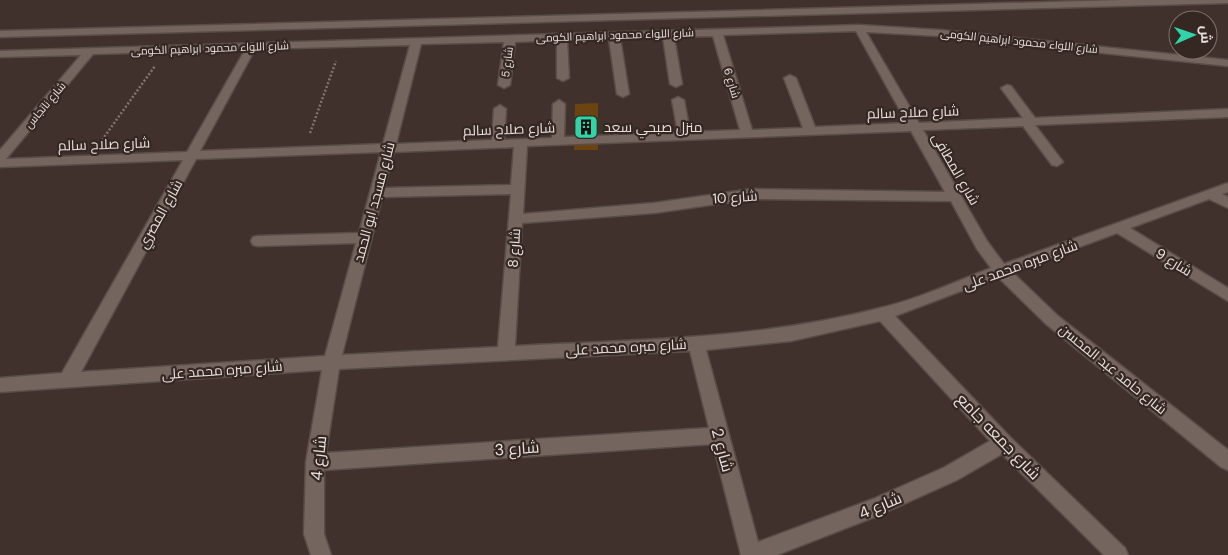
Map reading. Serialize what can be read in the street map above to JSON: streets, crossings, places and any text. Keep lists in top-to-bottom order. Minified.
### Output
{"streets":{"street":["شارع اللواء محمود ابراهيم الكومى","شارع 5","شارع 6","شارع ناتجاس","شارع صلاح سالم","شارع المطافى","شارع 10","شارع مسجد ابو الحمد","شارع المصري","شارع 8","شارع 9","شارع مبره محمد على","شارع حامد عبد المحسن","شارع جمعه جامع","شارع 3","شارع 2","شارع 4"]},"crossings":[["شارع اللواء محمود ابراهيم الكومى","شارع 5"],["شارع اللواء محمود ابراهيم الكومى","شارع 6"],["شارع اللواء محمود ابراهيم الكومى","شارع ناتجاس"],["شارع اللواء محمود ابراهيم الكومى","شارع المطافى"],["شارع اللواء محمود ابراهيم الكومى","شارع مسجد ابو الحمد"],["شارع اللواء محمود ابراهيم الكومى","شارع المصري"],["شارع 6","شارع صلاح سالم"],["شارع صلاح سالم","شارع المطافى"],["شارع صلاح سالم","شارع مسجد ابو الحمد"],["شارع صلاح سالم","شارع المصري"],["شارع صلاح سالم","شارع 8"],["شارع المطافى","شارع 10"],["شارع المطافى","شارع مبره محمد على"],["شارع المطافى","شارع حامد عبد المحسن"],["شارع 10","شارع 8"],["شارع مسجد ابو الحمد","شارع مبره محمد على"],["شارع مسجد ابو الحمد","شارع 4"],["شارع المصري","شارع مبره محمد على"],["شارع 8","شارع مبره محمد على"],["شارع 9","شارع مبره محمد على"],["شارع مبره محمد على","شارع حامد عبد المحسن"],["شارع مبره محمد على","شارع جمعه جامع"],["شارع مبره محمد على","شارع 2"],["شارع مبره محمد على","شارع 4"],["شارع جمعه جامع","شارع 4"],["شارع 3","شارع 2"],["شارع 3","شارع 4"],["شارع 2","شارع 4"]],"places":{"building":["منزل صبحي سعد"]},"north":"right"}
